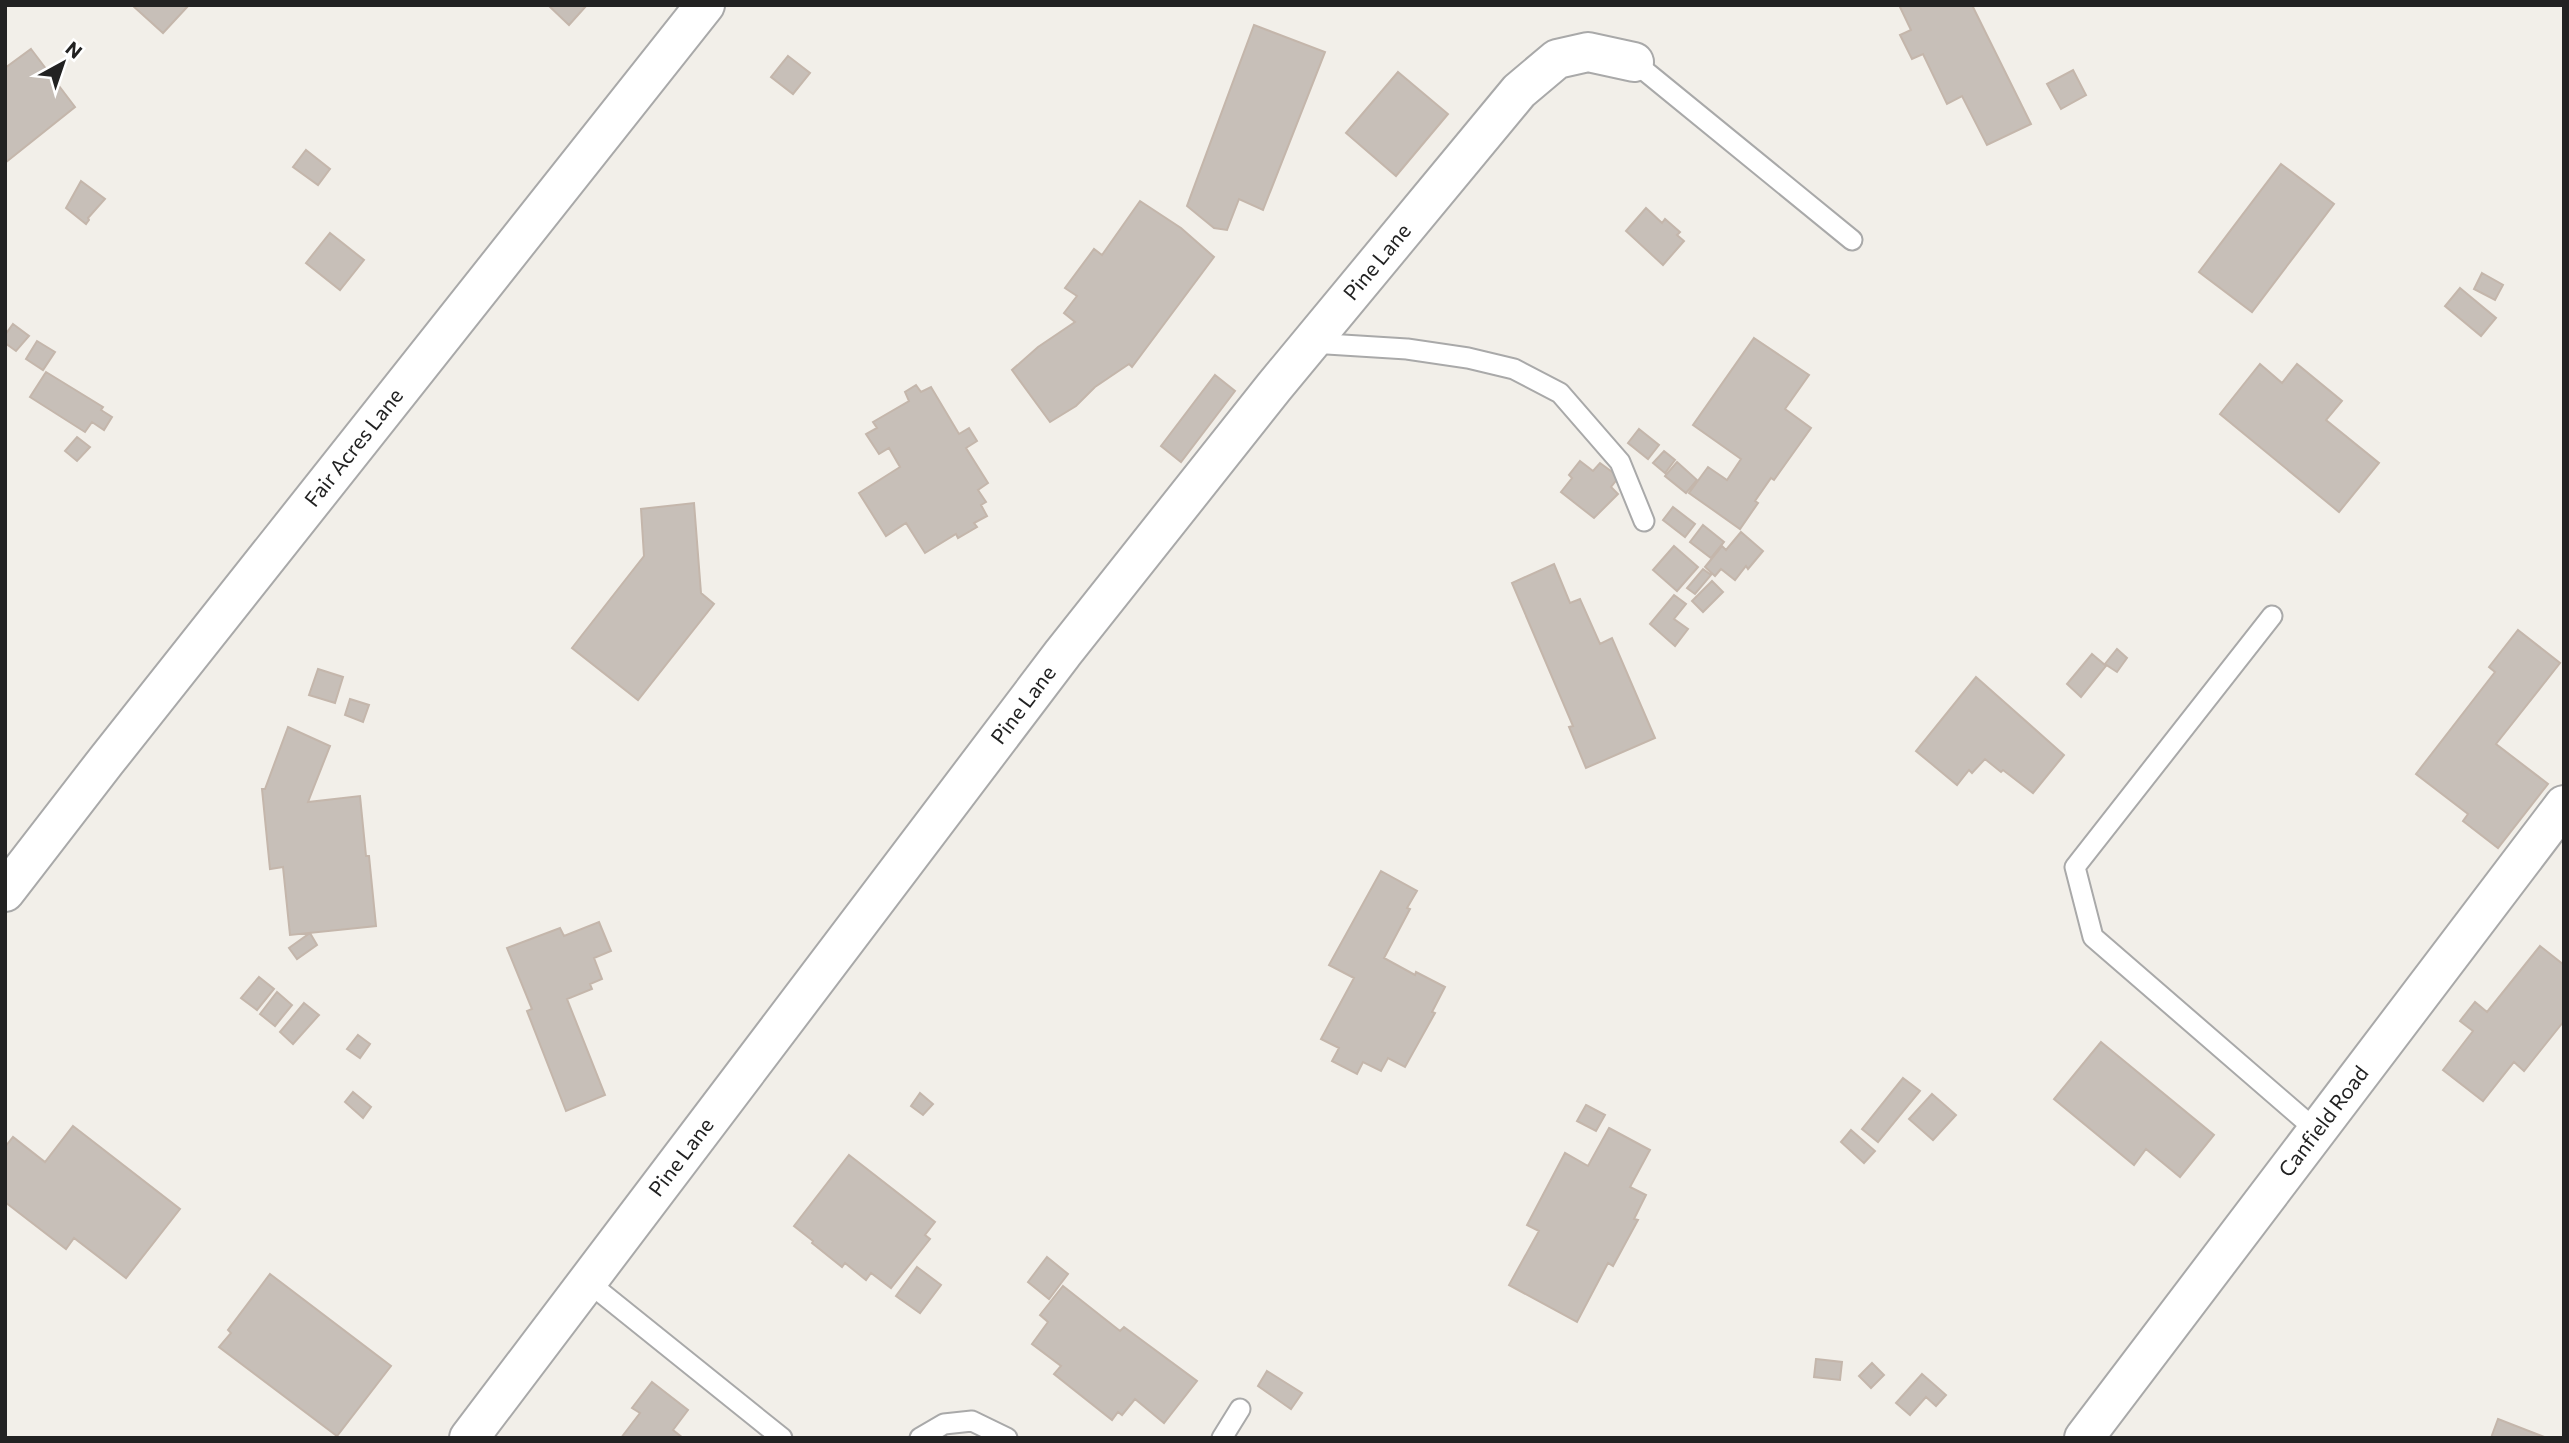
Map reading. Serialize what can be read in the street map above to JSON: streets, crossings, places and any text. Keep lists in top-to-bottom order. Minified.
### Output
{"streets":{"street":["Pine Lane","Fair Acres Lane","Canfield Road"]},"north":"top right"}
